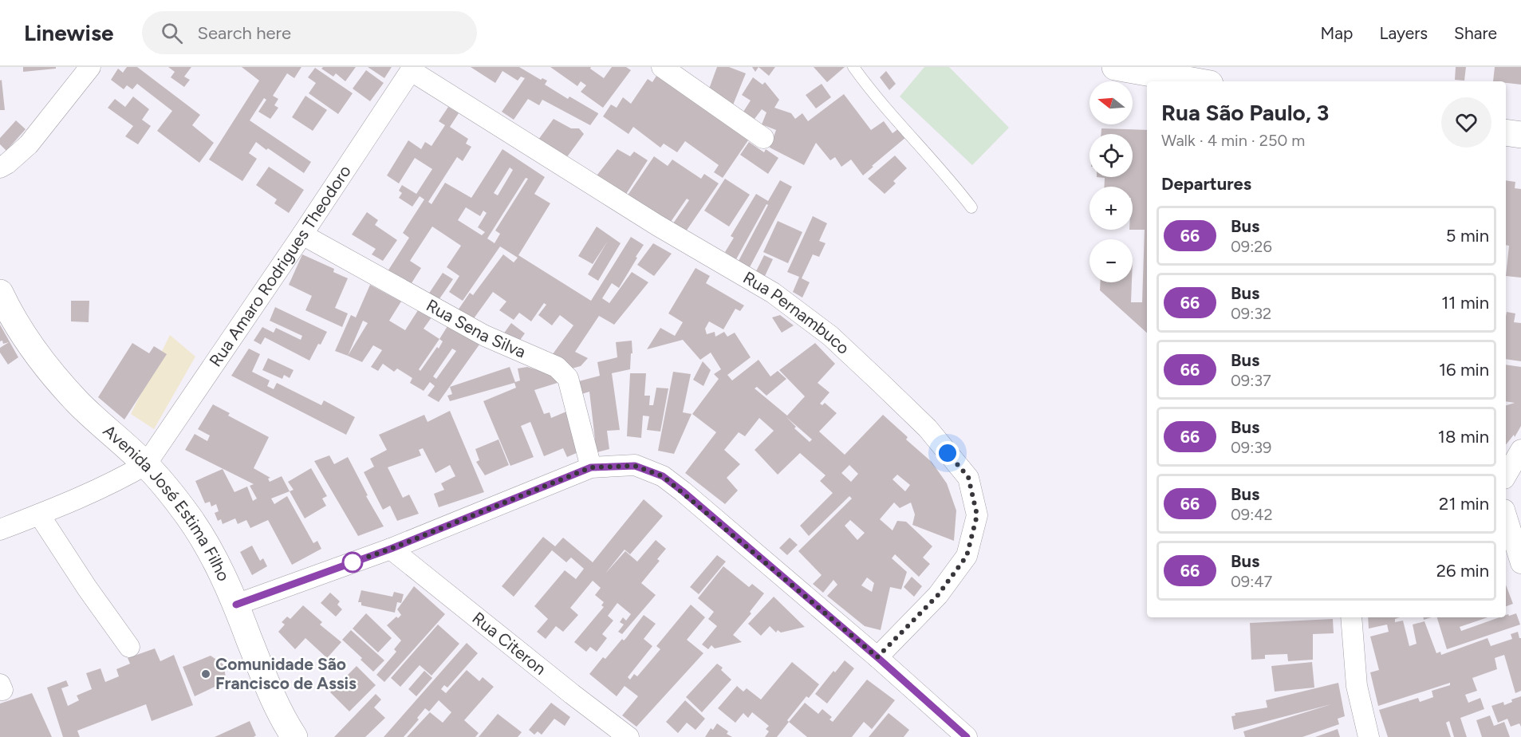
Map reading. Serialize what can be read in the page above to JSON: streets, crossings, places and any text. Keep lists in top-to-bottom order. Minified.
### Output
{"streets":{"street":["Rua Amaro Rodrigues Theodoro","Rua Pernambuco","Rua Sena Silva","Avenida José Estima Filho","Rua Citeron"]},"crossings":[["Rua Amaro Rodrigues Theodoro","Rua Pernambuco"],["Rua Amaro Rodrigues Theodoro","Rua Sena Silva"],["Rua Amaro Rodrigues Theodoro","Avenida José Estima Filho"]],"places":["Comunidade São Francisco de Assis"],"lines":["bus line 66"],"north":"left","page":{"header":"Linewise","search":"Search here","nav":["Map","Layers","Share"],"map_buttons":["+","−"],"heading":[["Rua São Paulo, 3","Walk · 4 min · 250 m"],"Departures"],"list":[{"mark":"66","name":"Bus","note":"09:26","value":"5 min"},{"mark":"66","name":"Bus","note":"09:32","value":"11 min"},{"mark":"66","name":"Bus","note":"09:37","value":"16 min"},{"mark":"66","name":"Bus","note":"09:39","value":"18 min"},{"mark":"66","name":"Bus","note":"09:42","value":"21 min"},{"mark":"66","name":"Bus","note":"09:47","value":"26 min"}]}}
